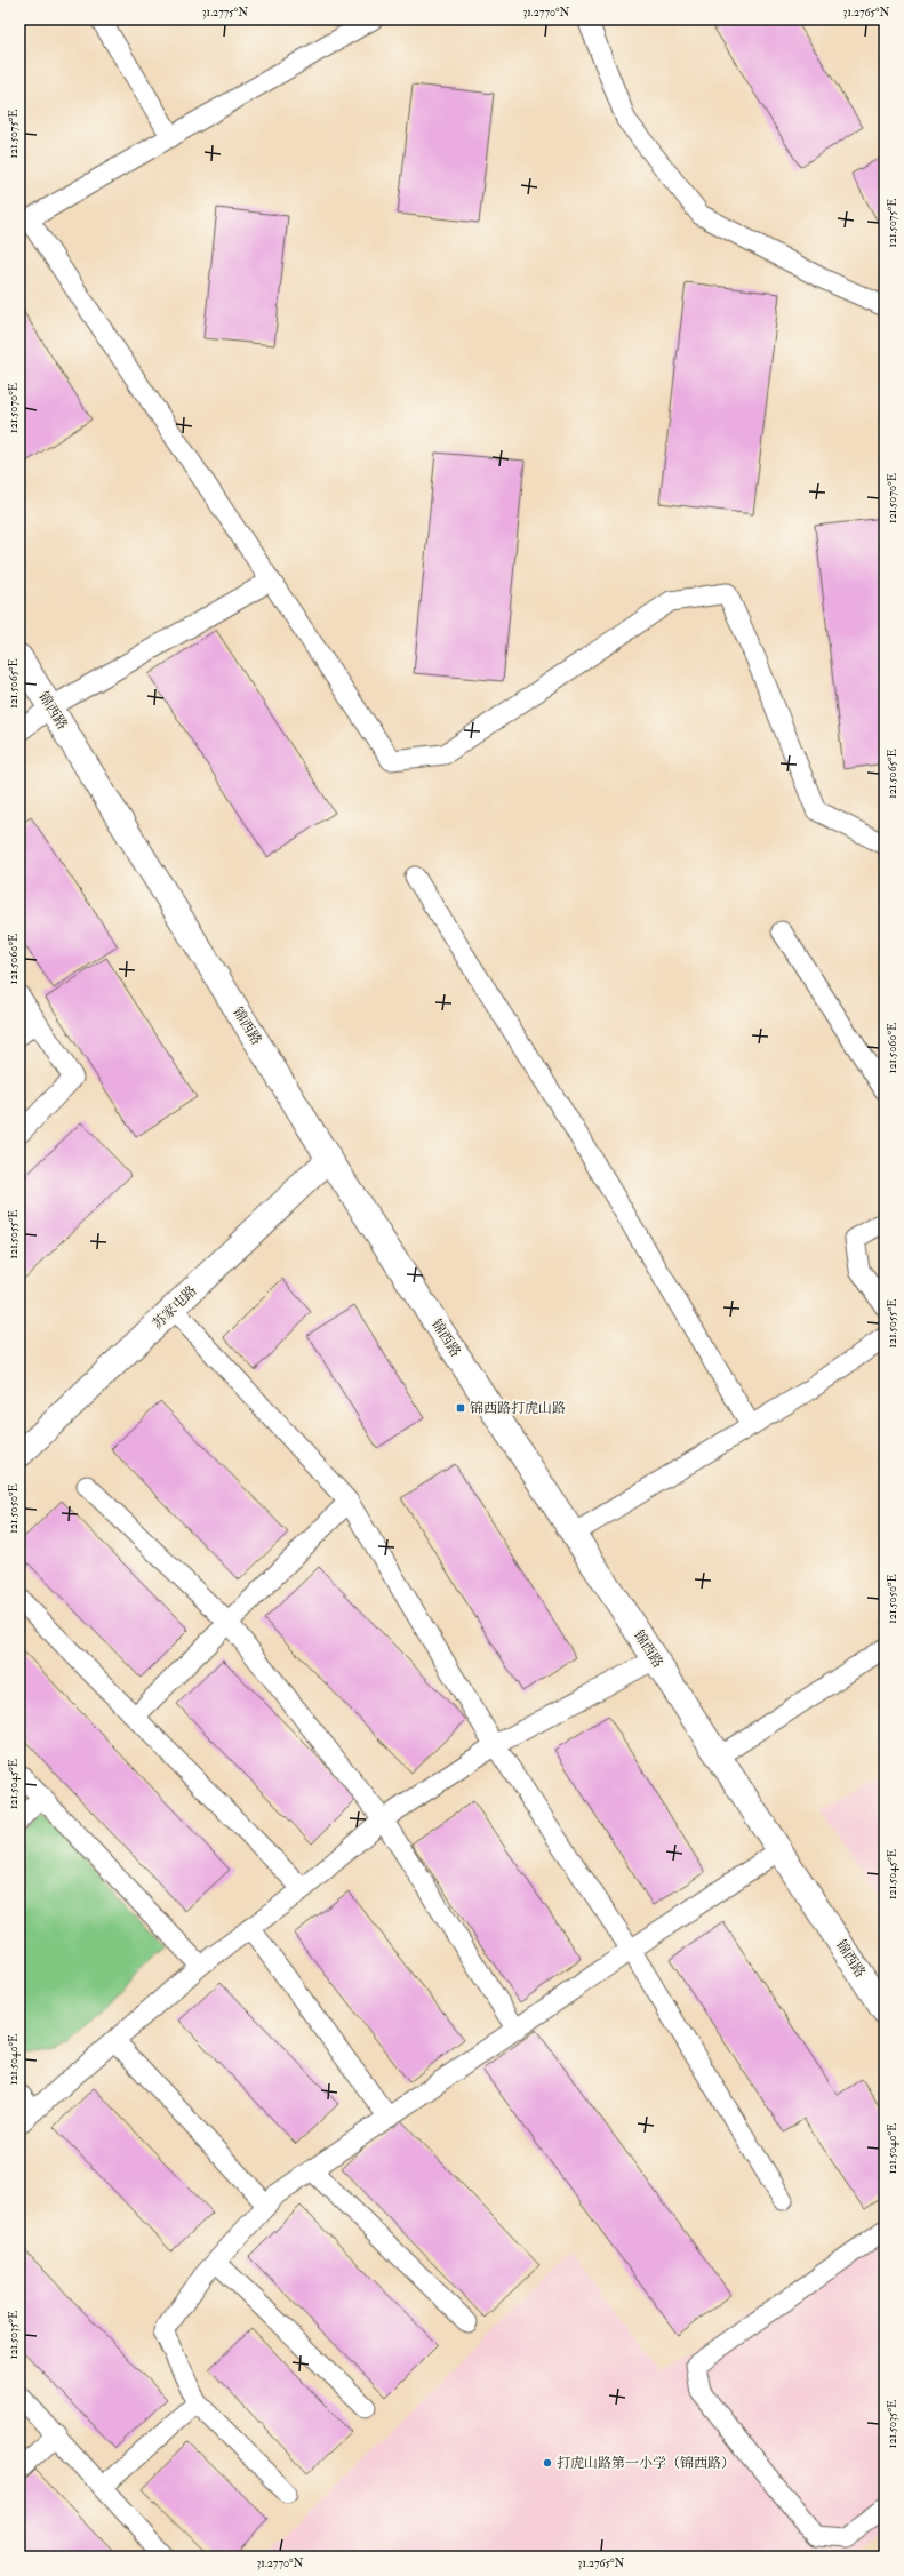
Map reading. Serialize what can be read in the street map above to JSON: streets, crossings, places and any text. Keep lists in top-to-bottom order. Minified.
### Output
{"streets":{"street":["锦西路","苏家屯路"]},"crossings":[["锦西路","苏家屯路"]],"places":{"transit":["锦西路打虎山路"],"other":["打虎山路第一小学（锦西路）"]},"coordinates":["31.2775°N","31.2770°N","31.2765°N","121.5075°E","121.5070°E","121.5065°E","121.5060°E","121.5055°E","121.5050°E","121.5045°E","121.5040°E","121.5035°E"]}
